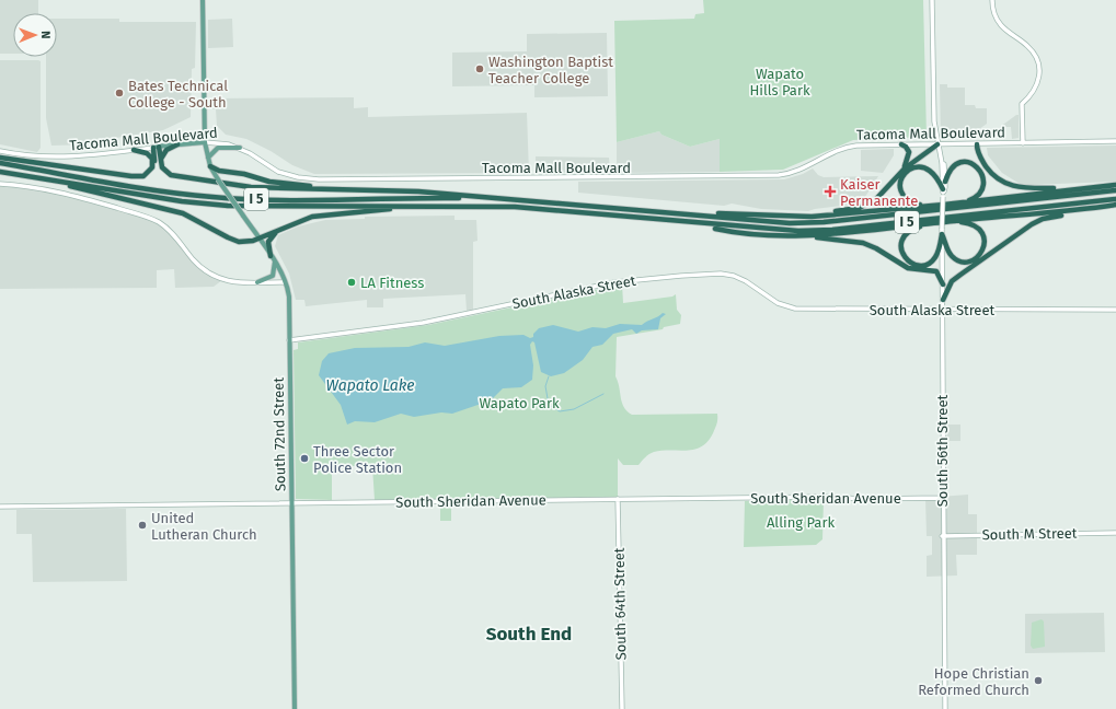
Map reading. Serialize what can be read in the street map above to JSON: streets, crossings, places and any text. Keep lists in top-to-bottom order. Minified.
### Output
{"streets":{"highway":["I 5"],"main road":["Tacoma Mall Boulevard","South 72nd Street"],"street":["South Alaska Street","South 56th Street","South Sheridan Avenue","South M Street","South 64th Street"]},"crossings":[["Tacoma Mall Boulevard","South 72nd Street"],["Tacoma Mall Boulevard","South 56th Street"],["South Alaska Street","South 72nd Street"],["South Alaska Street","South 56th Street"],["South 72nd Street","South Sheridan Avenue"],["South 56th Street","South Sheridan Avenue"],["South 56th Street","South M Street"],["South Sheridan Avenue","South 64th Street"]],"districts":["South End"],"water":["Wapato Lake"],"parks":["Wapato Hills Park","Wapato Park","Alling Park"],"places":{"other":["Washington Baptist Teacher College","Bates Technical College - South","LA Fitness","Three Sector Police Station","United Lutheran Church","Hope Christian Reformed Church"],"health":["Kaiser Permanente"]},"north":"right"}
